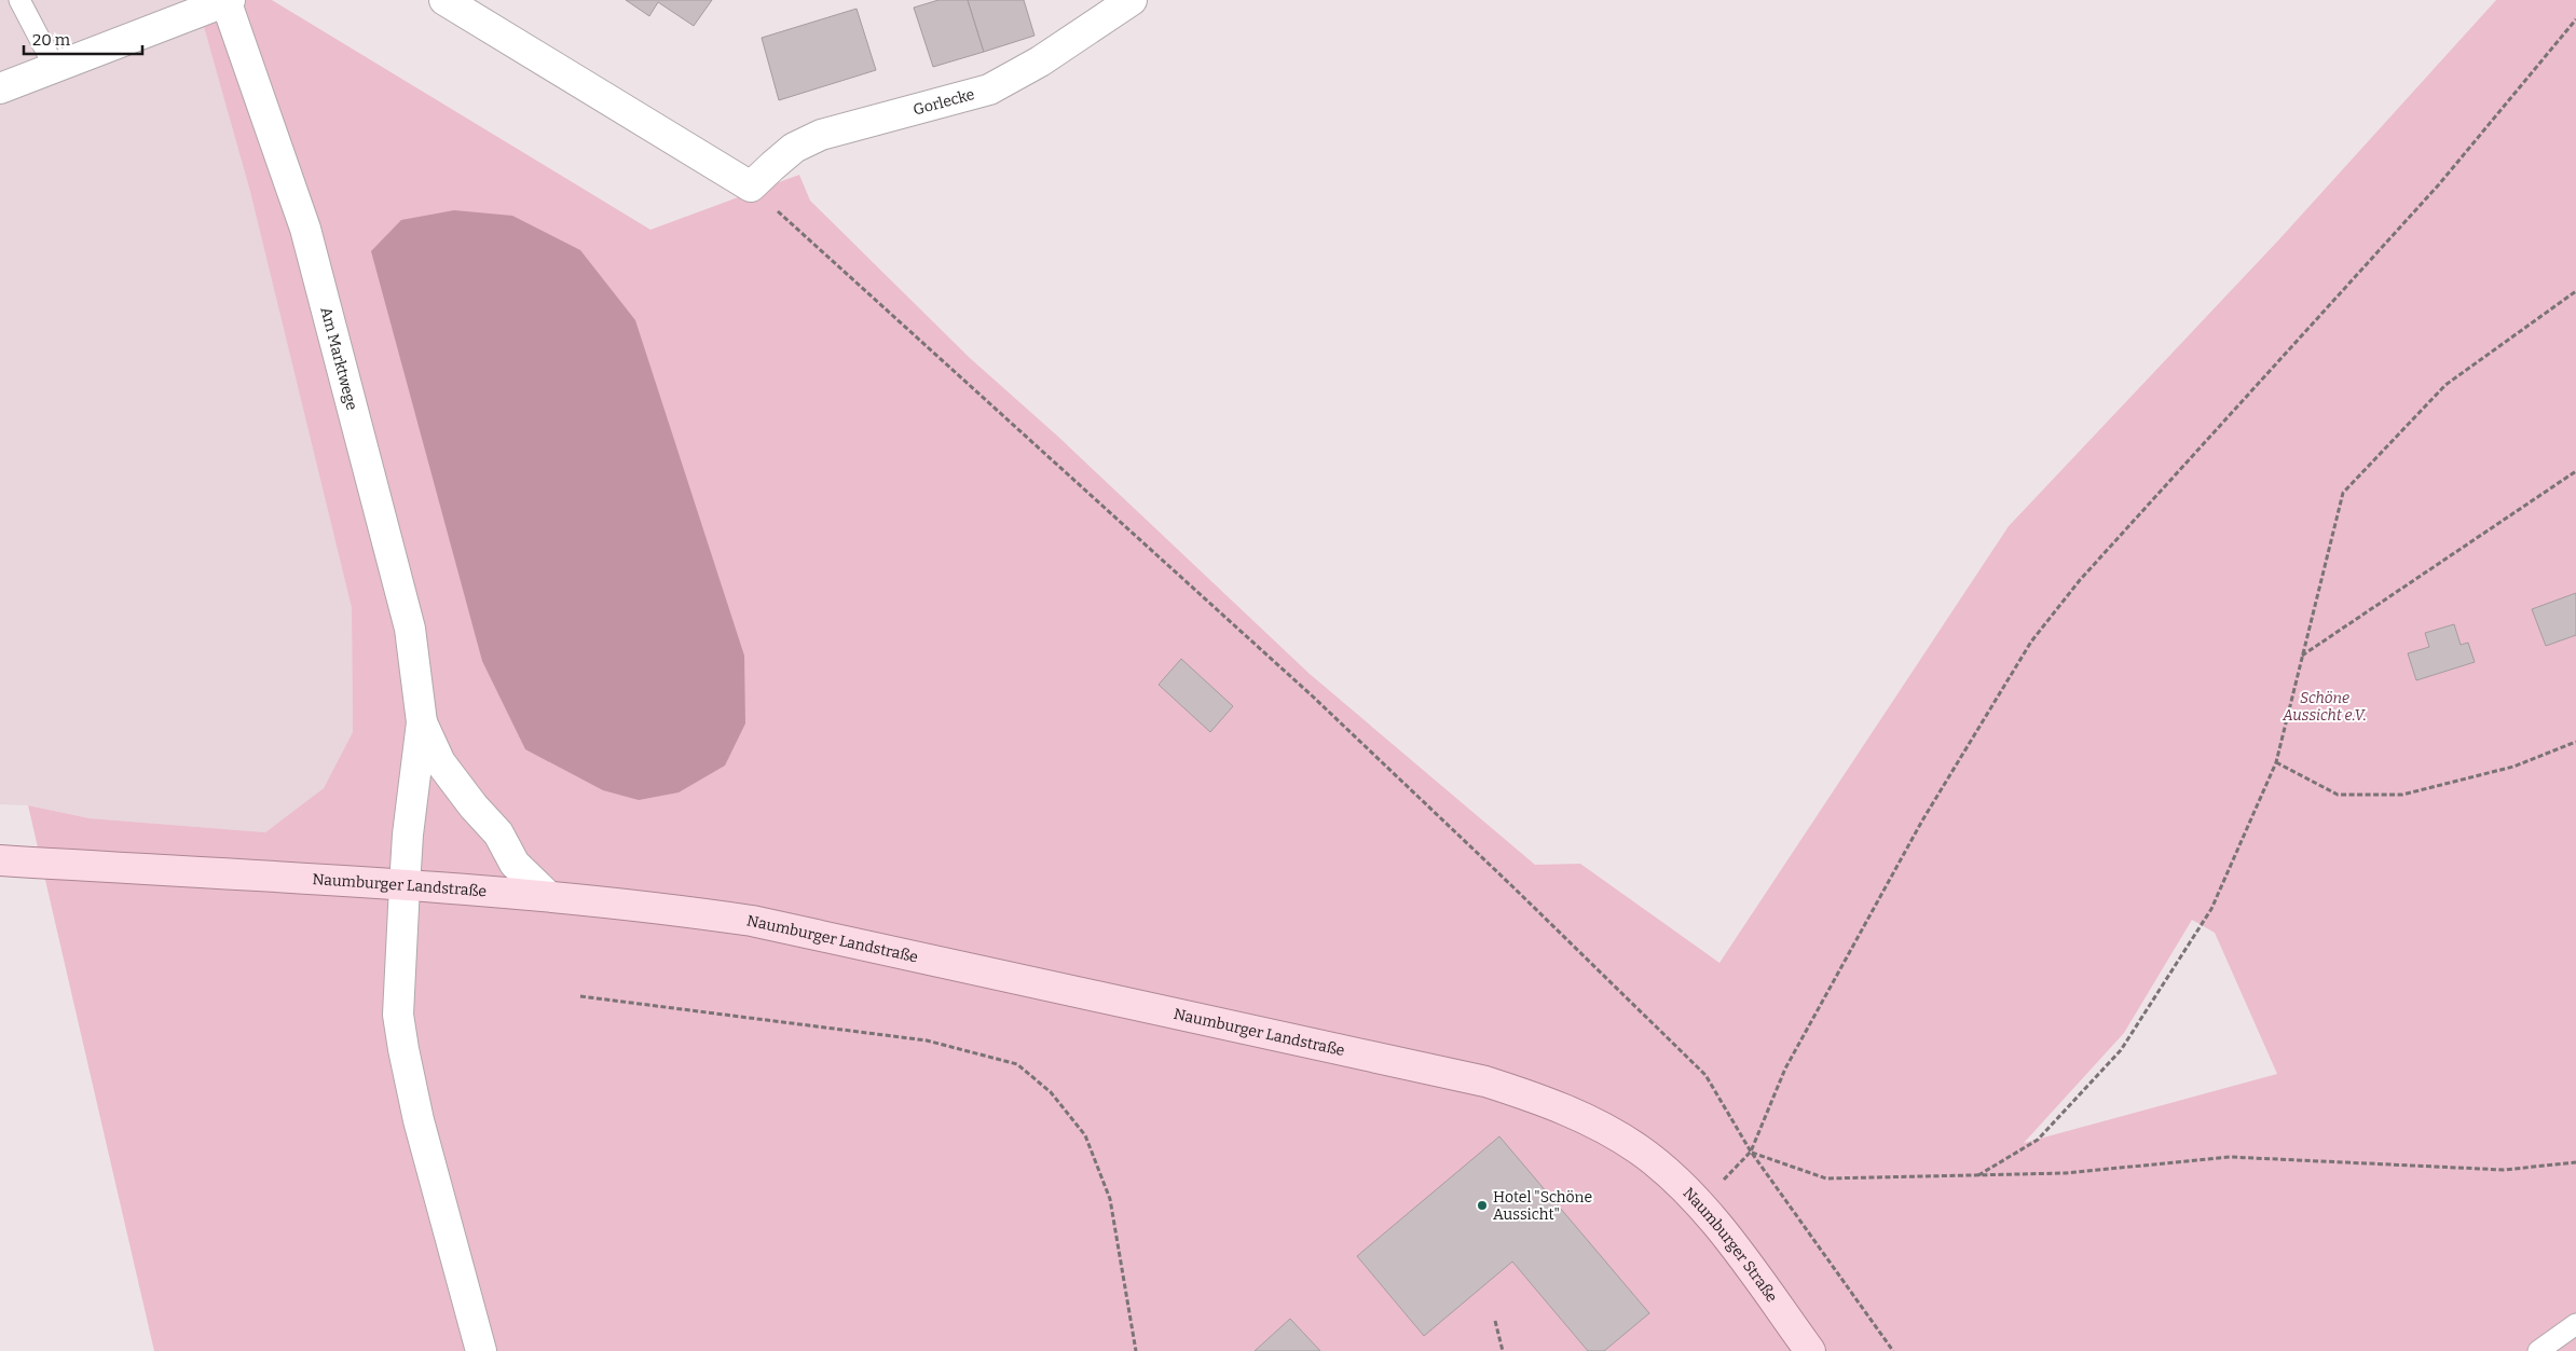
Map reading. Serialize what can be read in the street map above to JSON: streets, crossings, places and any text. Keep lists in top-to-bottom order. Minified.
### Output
{"streets":{"main road":["Naumburger Landstraße","Naumburger Straße"],"street":["Gorlecke","Am Marktwege"]},"crossings":[["Naumburger Landstraße","Naumburger Straße"]],"parks":["Schöne Aussicht e.V."],"places":["Hotel \"Schöne Aussicht\""],"scale_bar":"20 m"}
